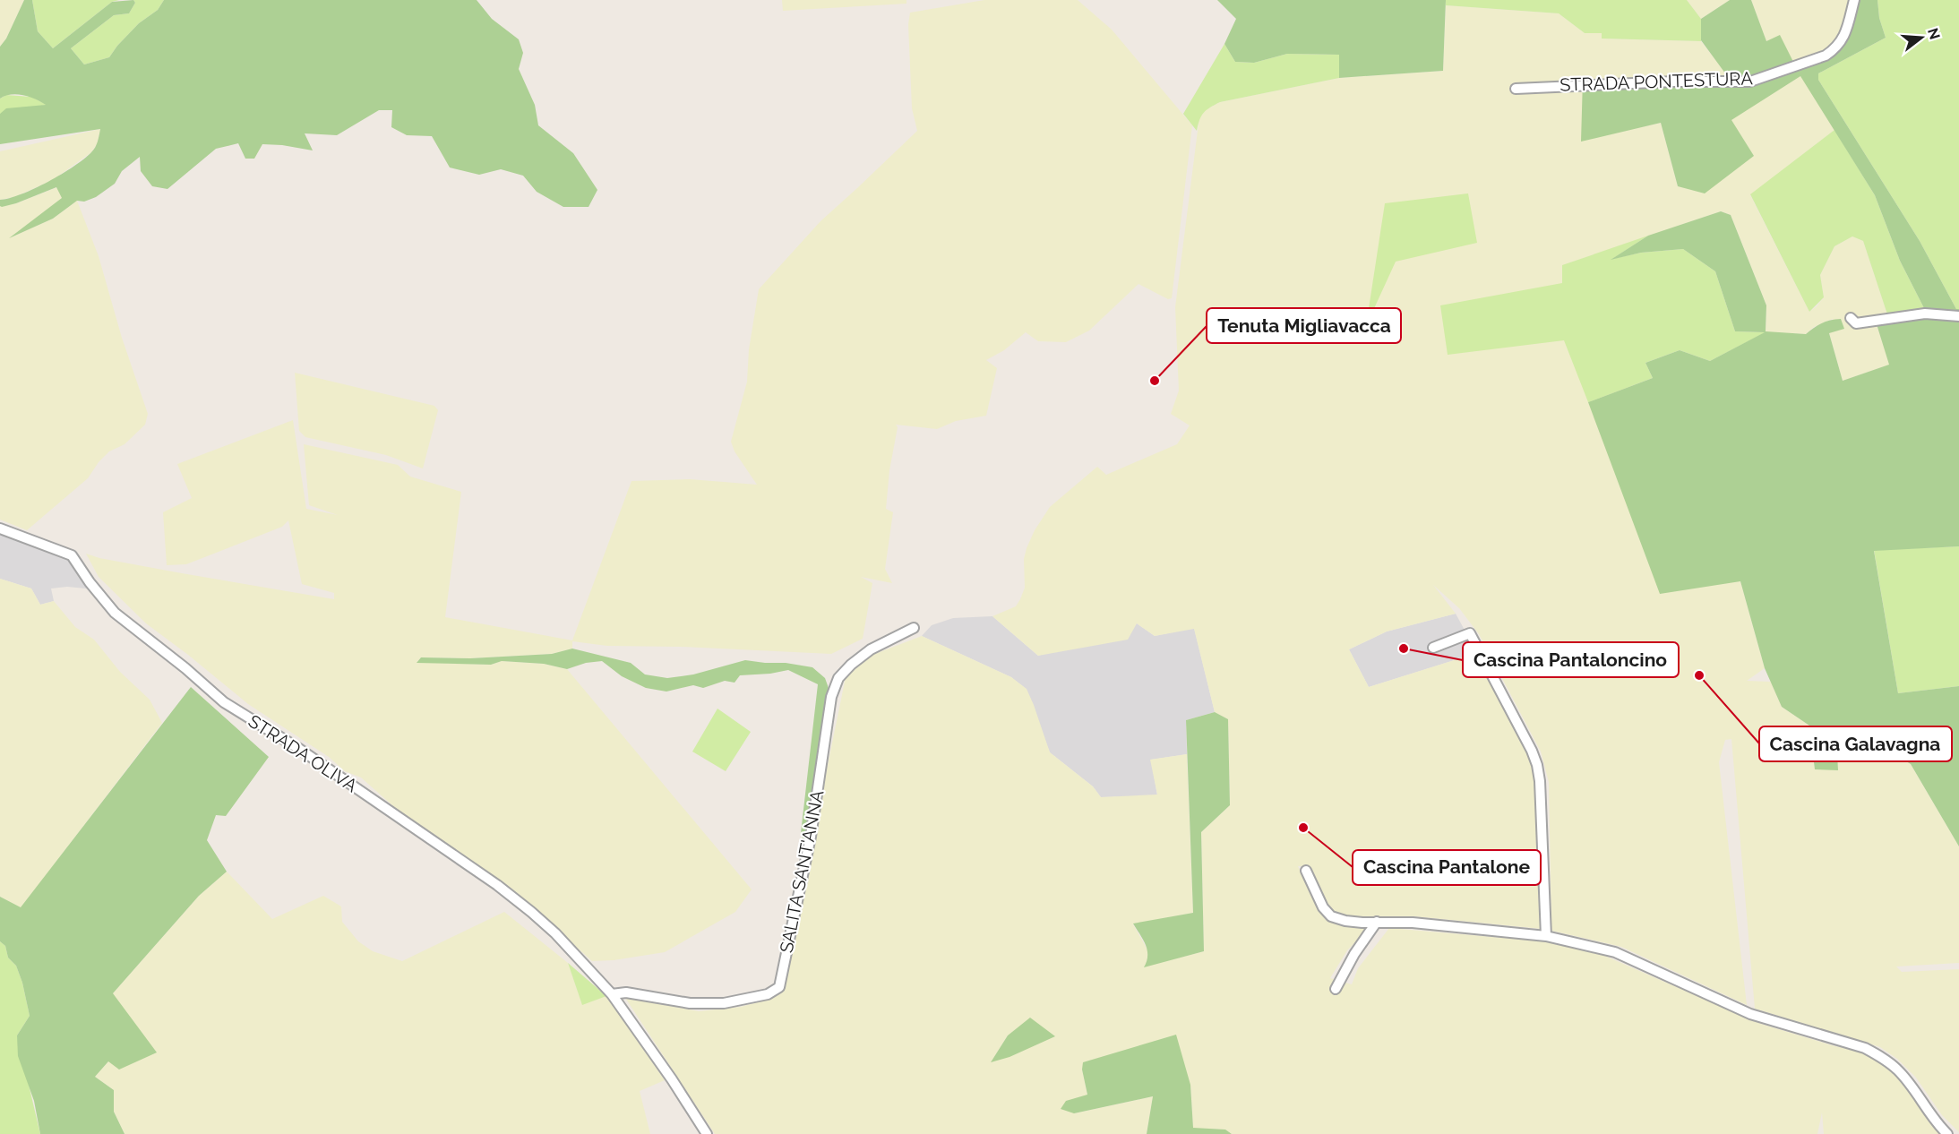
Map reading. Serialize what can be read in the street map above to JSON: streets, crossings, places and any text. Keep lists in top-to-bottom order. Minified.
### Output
{"streets":{"street":["STRADA PONTESTURA","STRADA OLIVA","SALITA SANT'ANNA"]},"crossings":[["STRADA OLIVA","SALITA SANT'ANNA"]],"places":["Tenuta Migliavacca","Cascina Pantaloncino","Cascina Galavagna","Cascina Pantalone"],"north":"right"}
